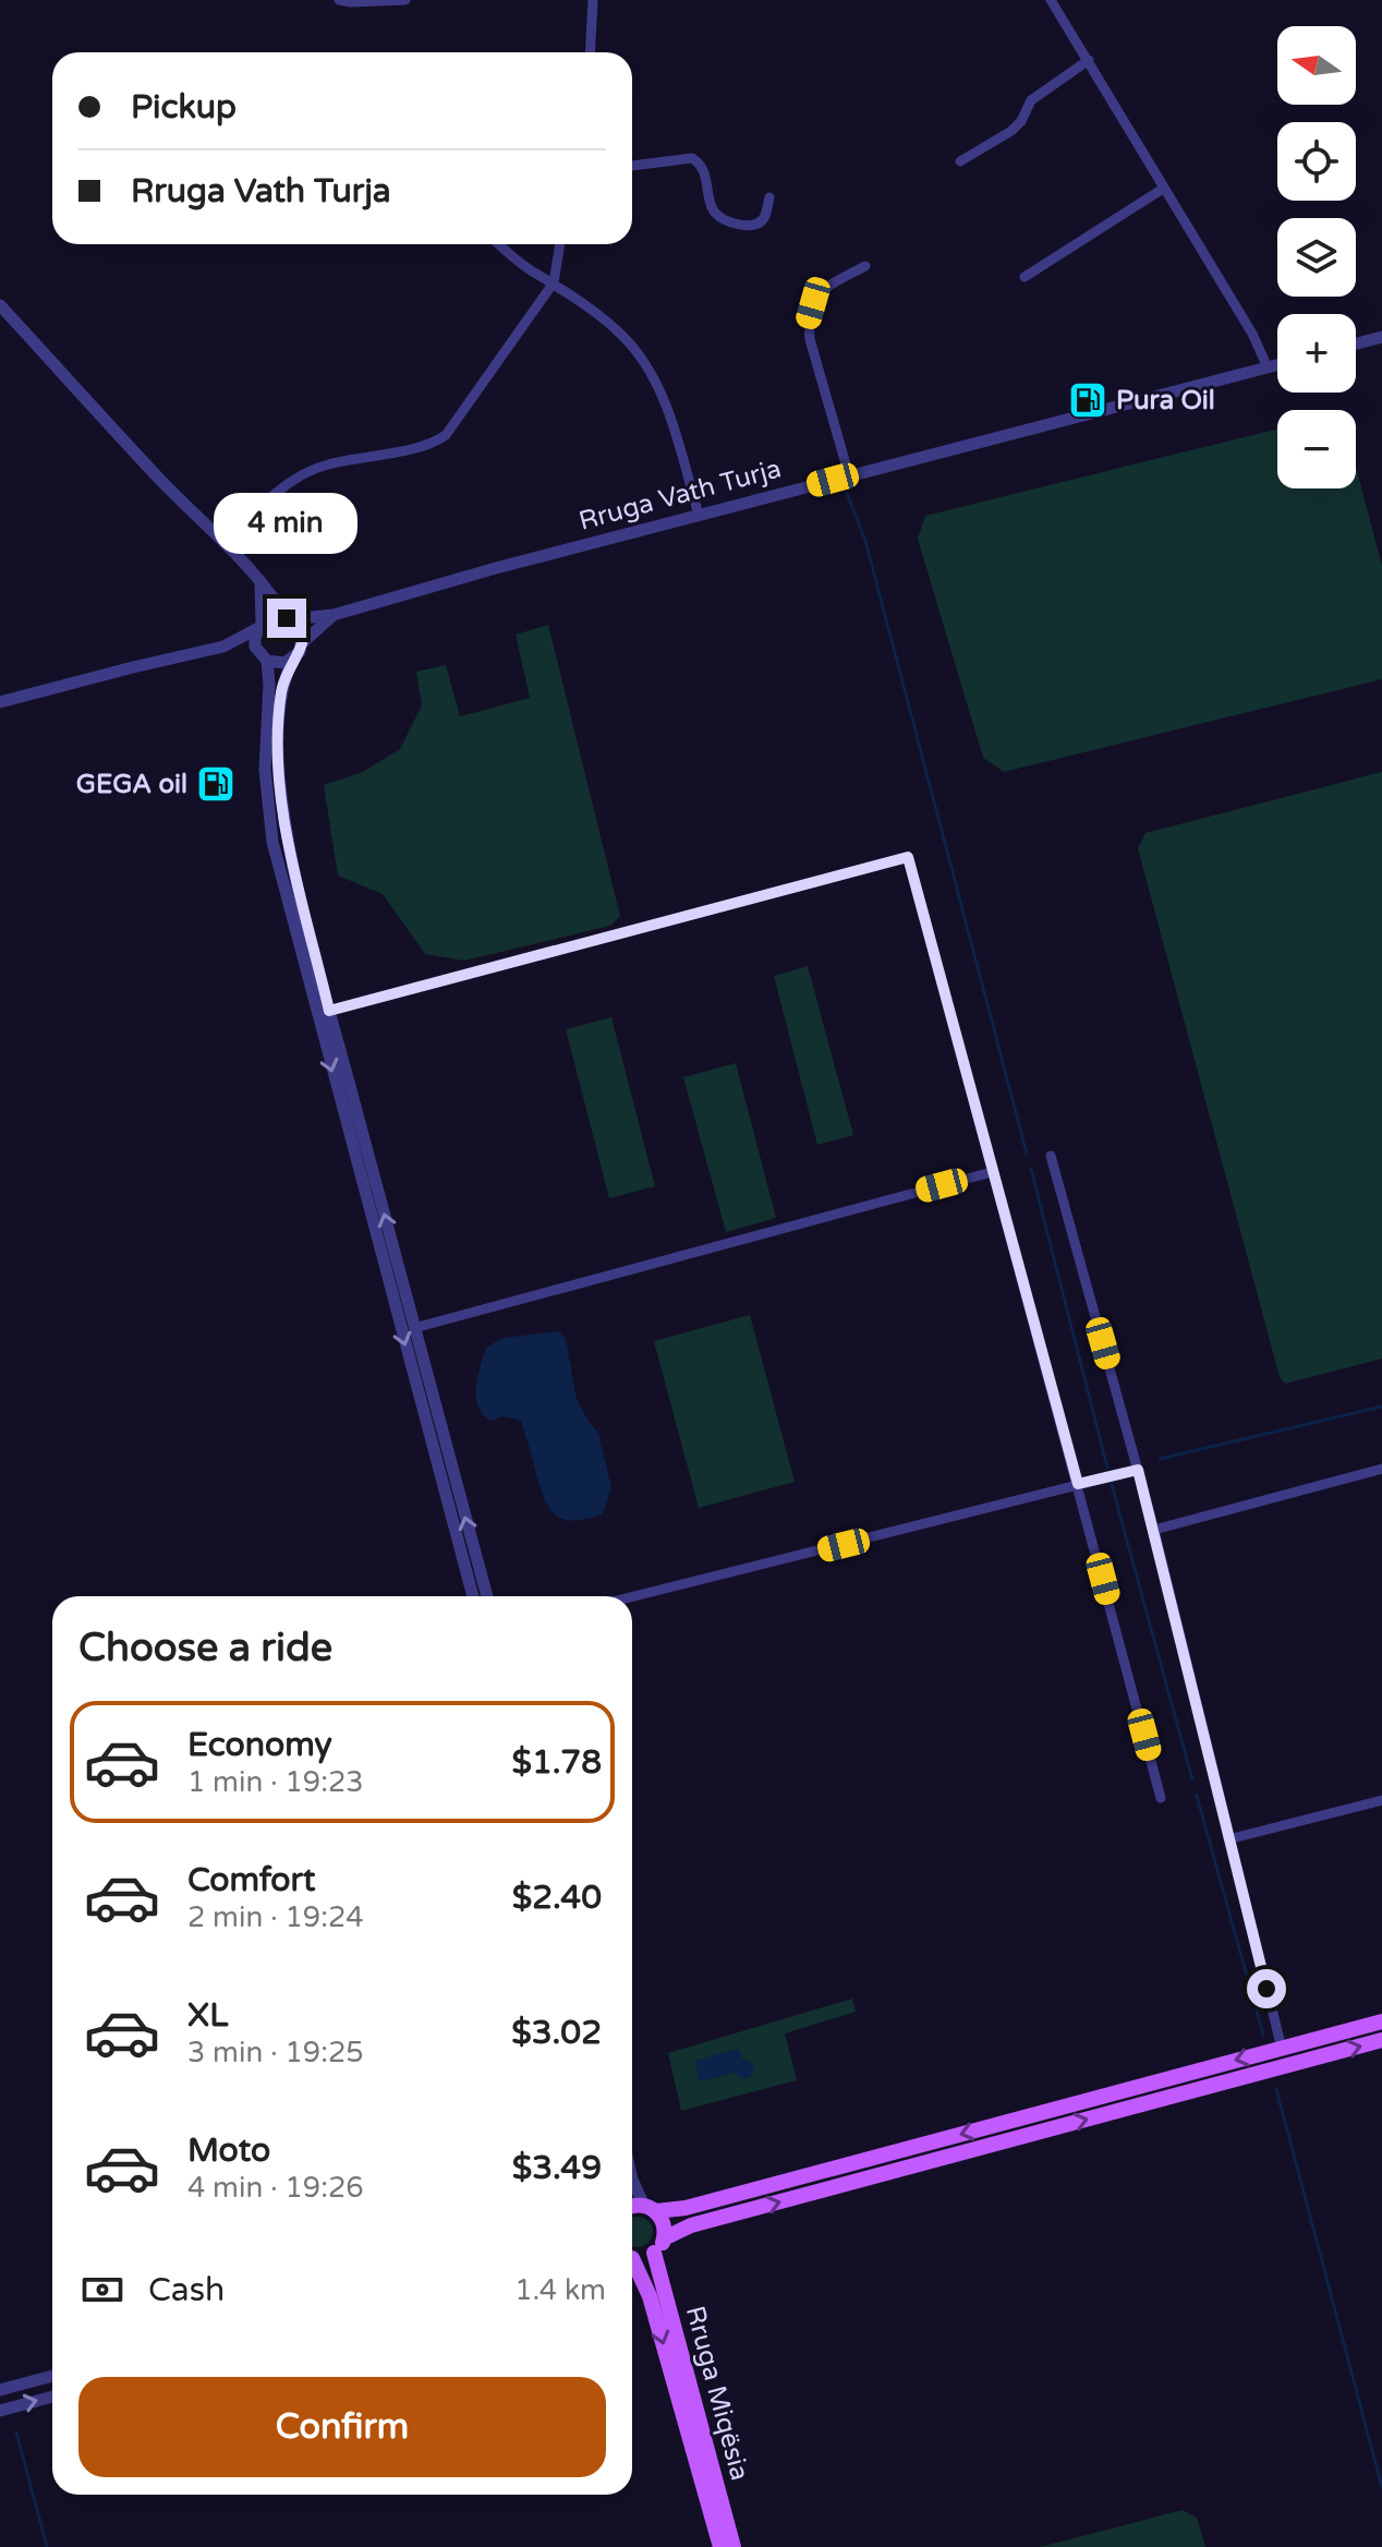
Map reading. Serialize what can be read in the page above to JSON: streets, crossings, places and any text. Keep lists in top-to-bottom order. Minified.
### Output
{"streets":{"main road":["Rruga Miqësia"],"street":["Rruga Vath Turja"]},"places":{"fuel station":["Pura Oil","GEGA oil"]},"north":"left","page":{"map_buttons":["+","−"],"banner":["Pickup","Rruga Vath Turja"],"bubble":"4 min","heading":"Choose a ride","list":[{"name":"Economy","note":"1 min · 19:23","value":"$1.78"},{"name":"Comfort","note":"2 min · 19:24","value":"$2.40"},{"name":"XL","note":"3 min · 19:25","value":"$3.02"},{"name":"Moto","note":"4 min · 19:26","value":"$3.49"}],"pay":["Cash","1.4 km"],"buttons":"Confirm"}}
